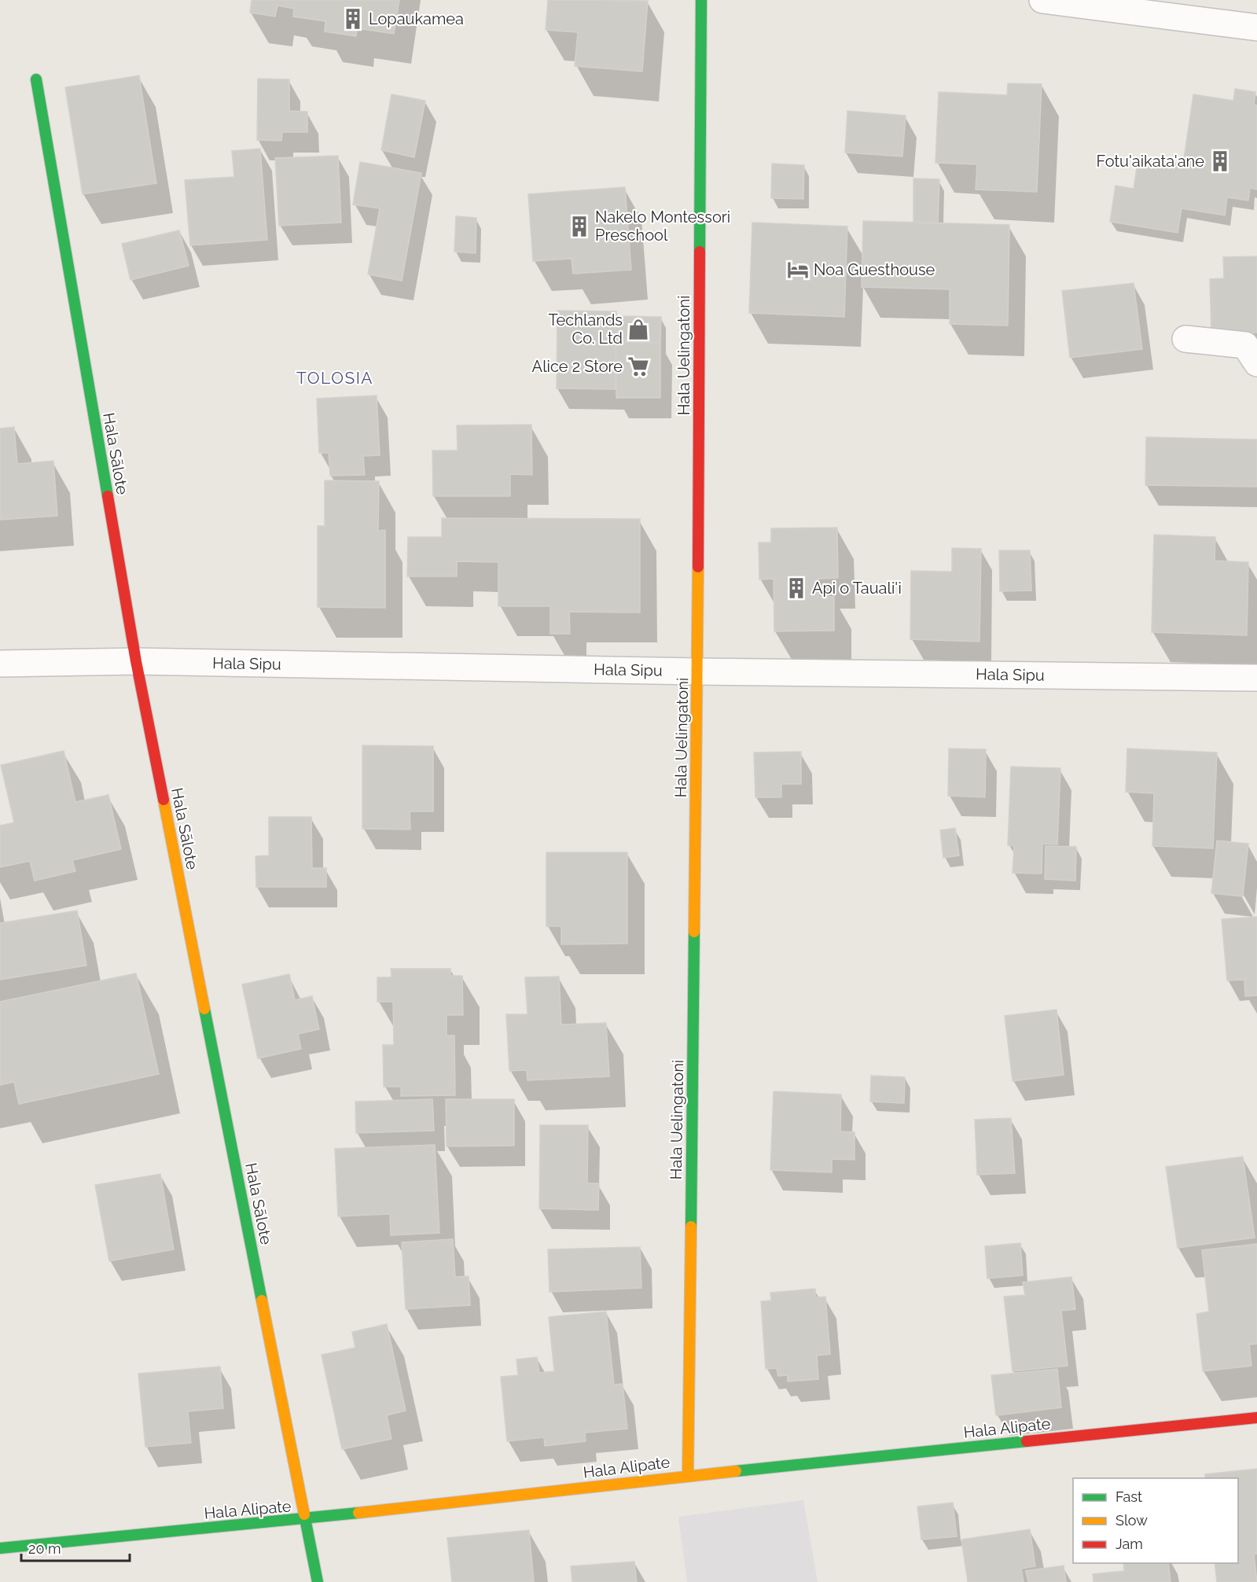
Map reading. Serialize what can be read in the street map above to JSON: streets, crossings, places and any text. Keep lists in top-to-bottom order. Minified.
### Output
{"streets":{"street":["Hala Uelingatoni","Hala Sālote","Hala Sipu","Hala Alipate"]},"crossings":[["Hala Uelingatoni","Hala Sipu"],["Hala Uelingatoni","Hala Alipate"],["Hala Sālote","Hala Sipu"],["Hala Sālote","Hala Alipate"]],"districts":["TOLOSIA"],"places":{"building":["Lopaukamea","Fotu'aikata'ane","Nakelo Montessori Preschool","Api o Tauali'i"],"hotel":["Noa Guesthouse"],"shop":["Techlands Co. Ltd"],"supermarket":["Alice 2 Store"]},"legend":["Fast","Slow","Jam"],"scale_bar":"20 m"}
